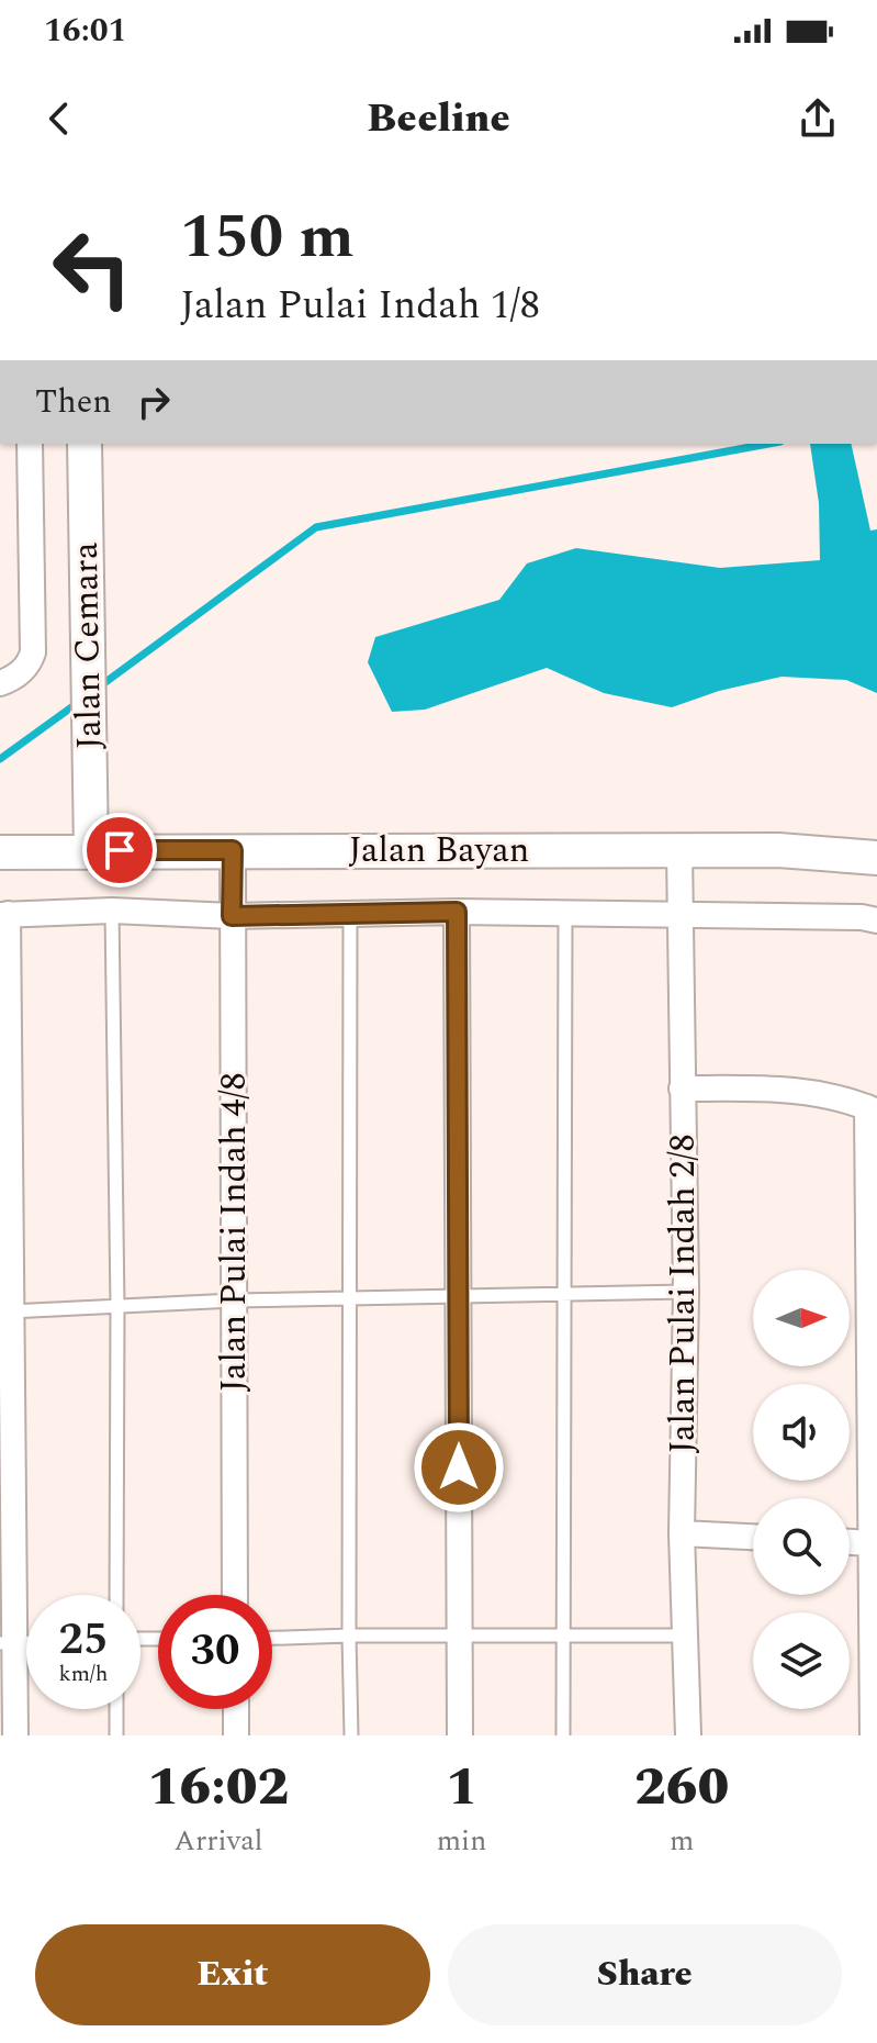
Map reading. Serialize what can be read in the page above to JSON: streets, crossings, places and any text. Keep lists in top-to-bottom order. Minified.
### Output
{"streets":{"street":["Jalan Cemara","Jalan Bayan","Jalan Pulai Indah 4/8","Jalan Pulai Indah 2/8"]},"crossings":[["Jalan Cemara","Jalan Bayan"],["Jalan Bayan","Jalan Pulai Indah 4/8"],["Jalan Bayan","Jalan Pulai Indah 2/8"]],"north":"right","page":{"status":"16:01","header":"Beeline","turn":["150 m","Jalan Pulai Indah 1/8"],"then":"Then","speed":"25 km/h","limit":"30","eta":["16:02","Arrival","1","min","260","m"],"buttons":["Exit","Share"]}}
